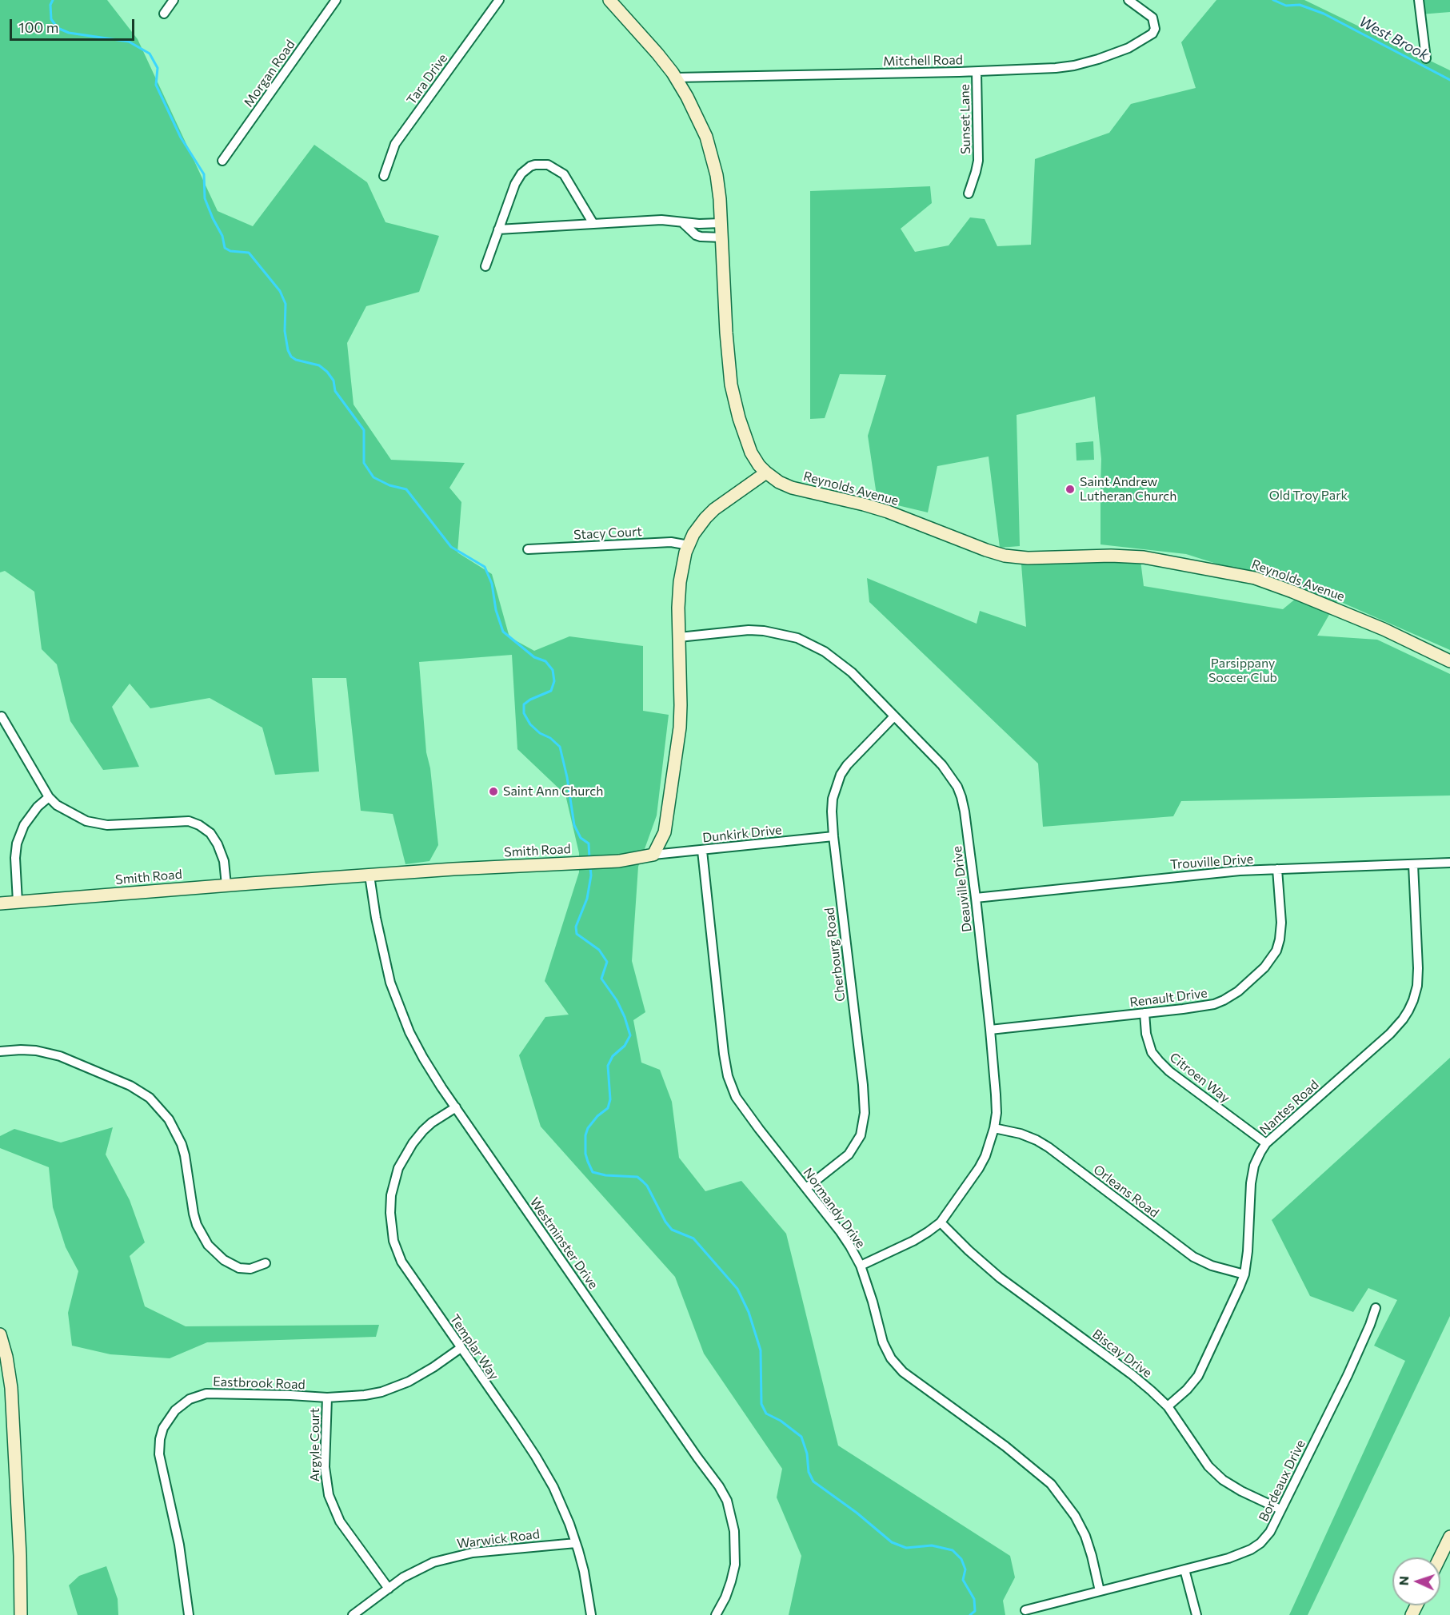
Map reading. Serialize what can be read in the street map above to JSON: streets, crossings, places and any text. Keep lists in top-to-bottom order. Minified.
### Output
{"streets":{"street":["Mitchell Road","Morgan Road","Tara Drive","Sunset Lane","Reynolds Avenue","Stacy Court","Dunkirk Drive","Smith Road","Trouville Drive","Deauville Drive","Cherbourg Road","Renault Drive","Citroen Way","Nantes Road","Orleans Road","Normandy Drive","Westminster Drive","Templar Way","Biscay Drive","Eastbrook Road","Argyle Court","Bordeaux Drive","Warwick Road"]},"crossings":[["Mitchell Road","Sunset Lane"],["Mitchell Road","Reynolds Avenue"],["Dunkirk Drive","Smith Road"],["Dunkirk Drive","Cherbourg Road"],["Dunkirk Drive","Normandy Drive"],["Smith Road","Westminster Drive"],["Trouville Drive","Deauville Drive"],["Trouville Drive","Renault Drive"],["Trouville Drive","Nantes Road"],["Deauville Drive","Cherbourg Road"],["Deauville Drive","Renault Drive"],["Deauville Drive","Orleans Road"],["Deauville Drive","Normandy Drive"],["Deauville Drive","Biscay Drive"],["Cherbourg Road","Normandy Drive"],["Renault Drive","Citroen Way"],["Citroen Way","Nantes Road"],["Nantes Road","Orleans Road"],["Nantes Road","Biscay Drive"],["Normandy Drive","Bordeaux Drive"],["Westminster Drive","Templar Way"],["Templar Way","Eastbrook Road"],["Templar Way","Warwick Road"],["Biscay Drive","Bordeaux Drive"],["Eastbrook Road","Argyle Court"],["Argyle Court","Warwick Road"]],"water":["West Brook"],"parks":["Old Troy Park","Parsippany Soccer Club"],"places":["Saint Andrew Lutheran Church","Saint Ann Church"],"scale_bar":"100 m","north":"left"}
